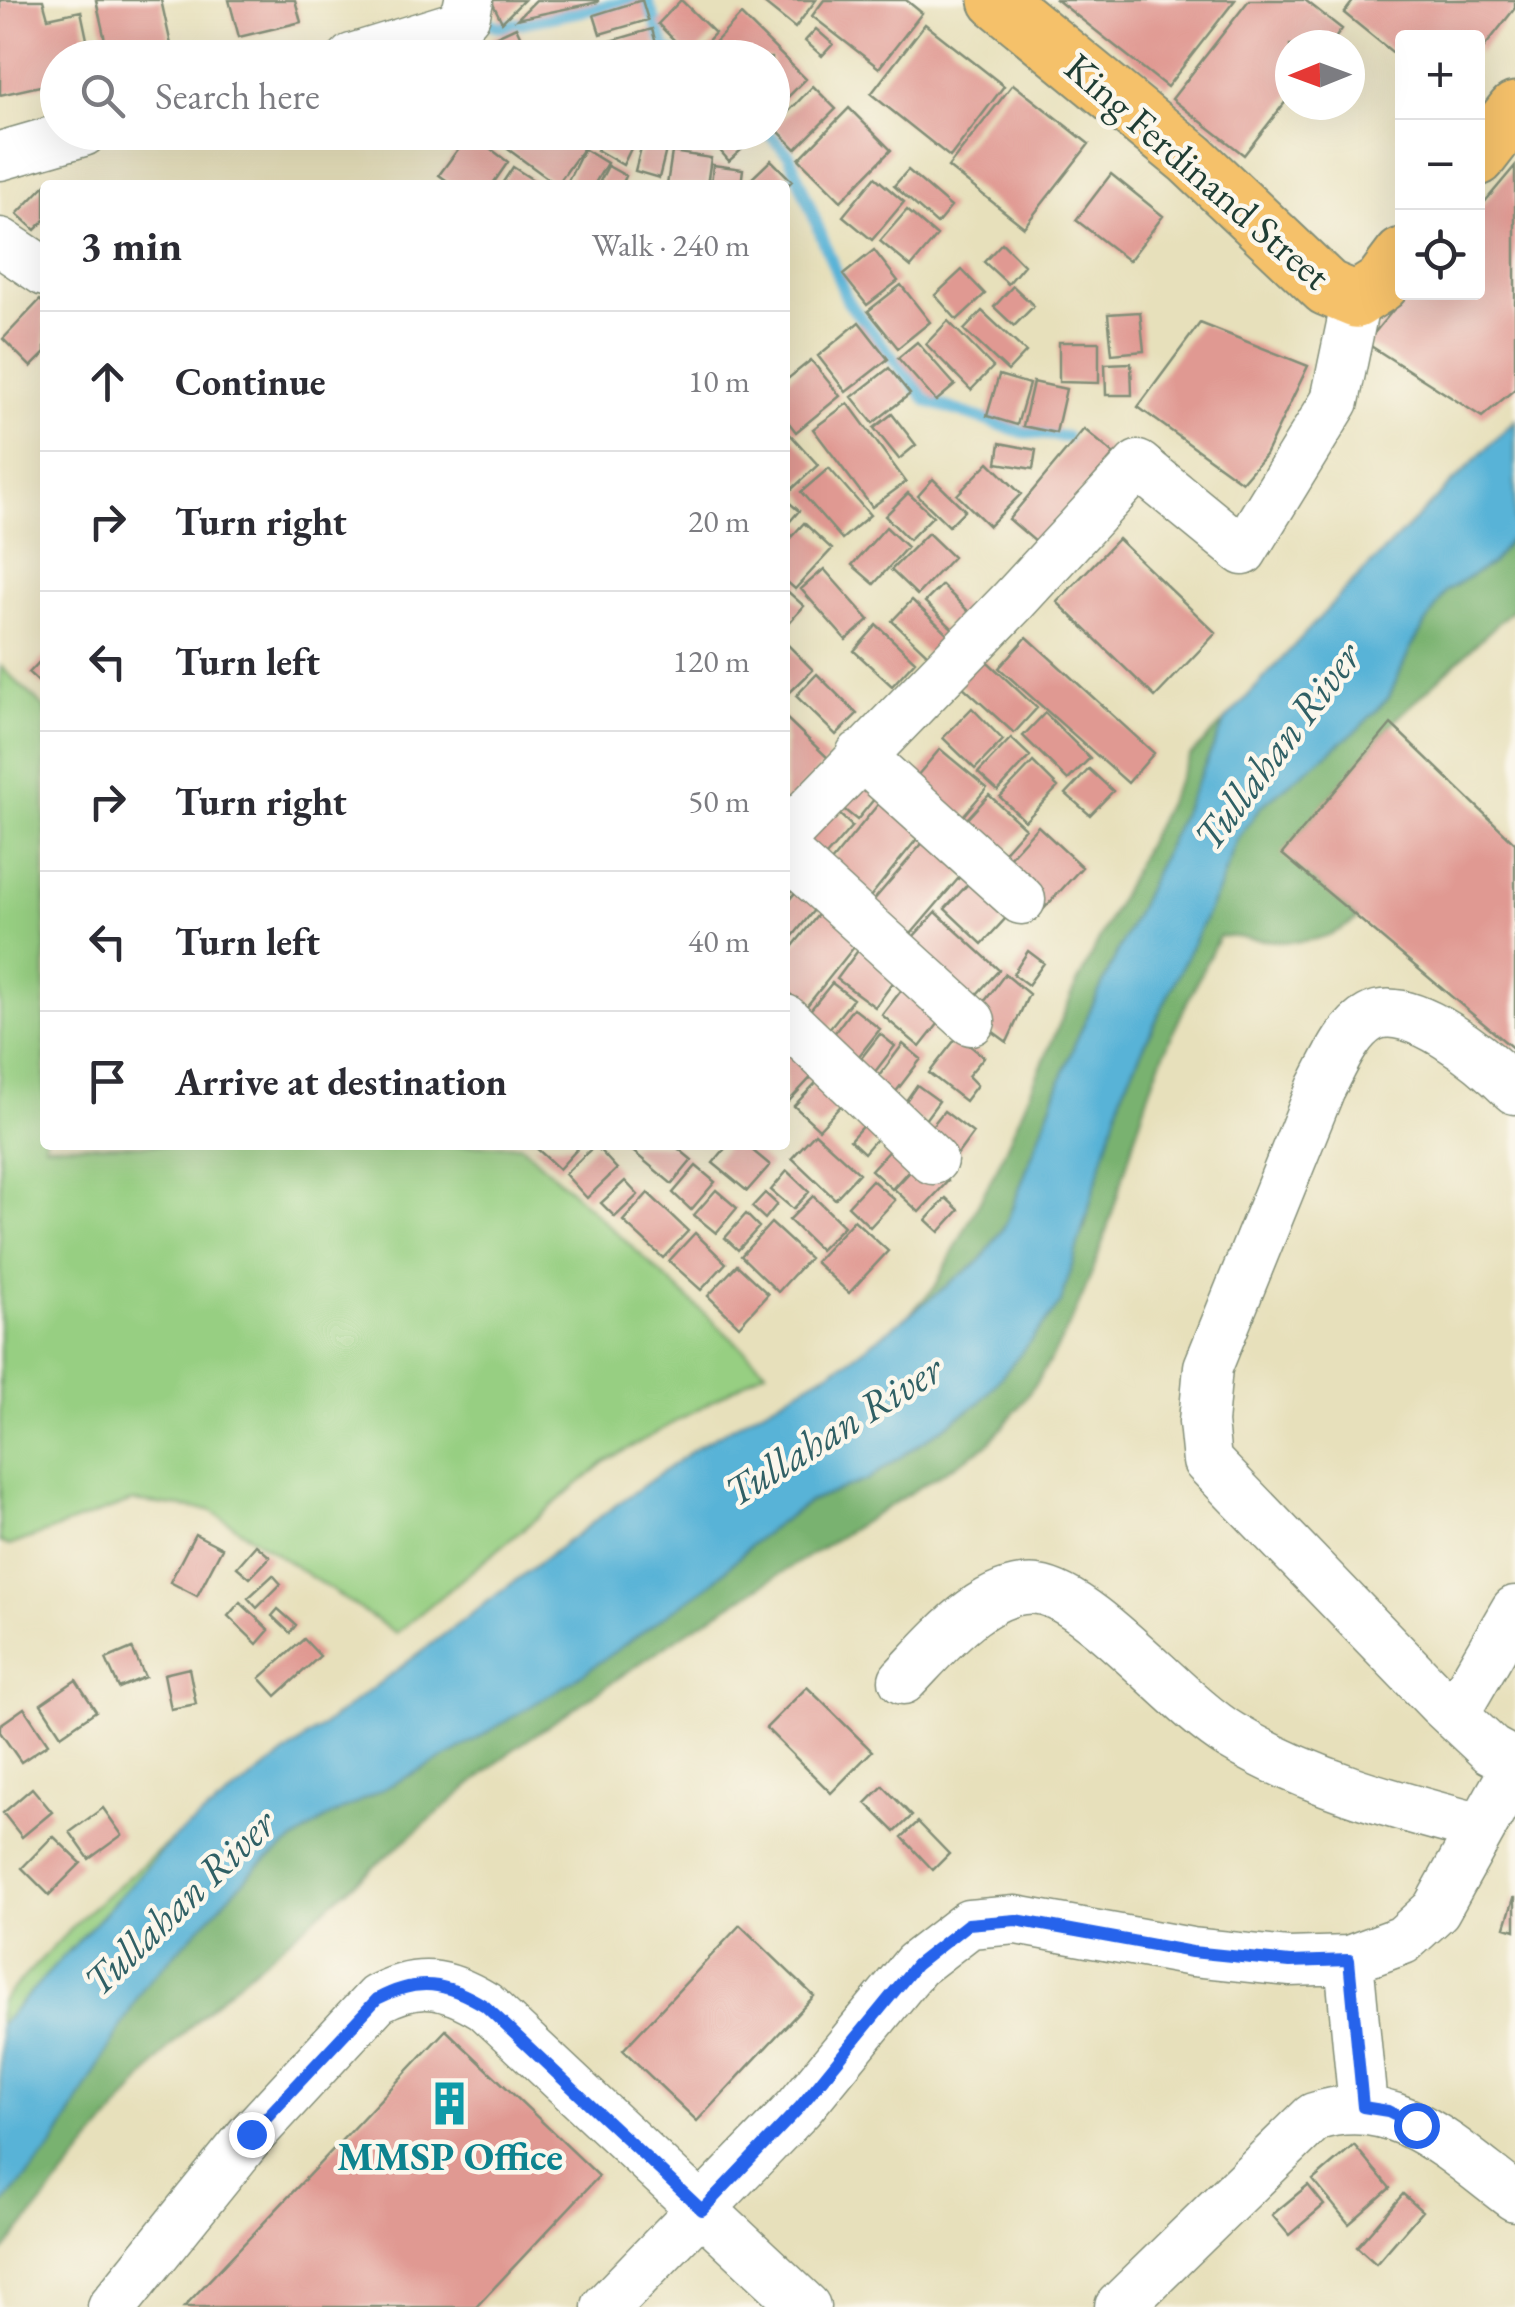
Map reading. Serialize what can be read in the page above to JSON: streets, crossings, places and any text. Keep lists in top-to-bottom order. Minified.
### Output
{"streets":{"main road":["King Ferdinand Street"]},"water":["Tullahan River"],"places":{"building":["MMSP Office"]},"north":"left","page":{"map_buttons":["+","−"],"search":"Search here","heading":["3 min","Walk · 240 m"],"list":[["Continue","10 m"],["Turn right","20 m"],["Turn left","120 m"],["Turn right","50 m"],["Turn left","40 m"],"Arrive at destination"]}}
